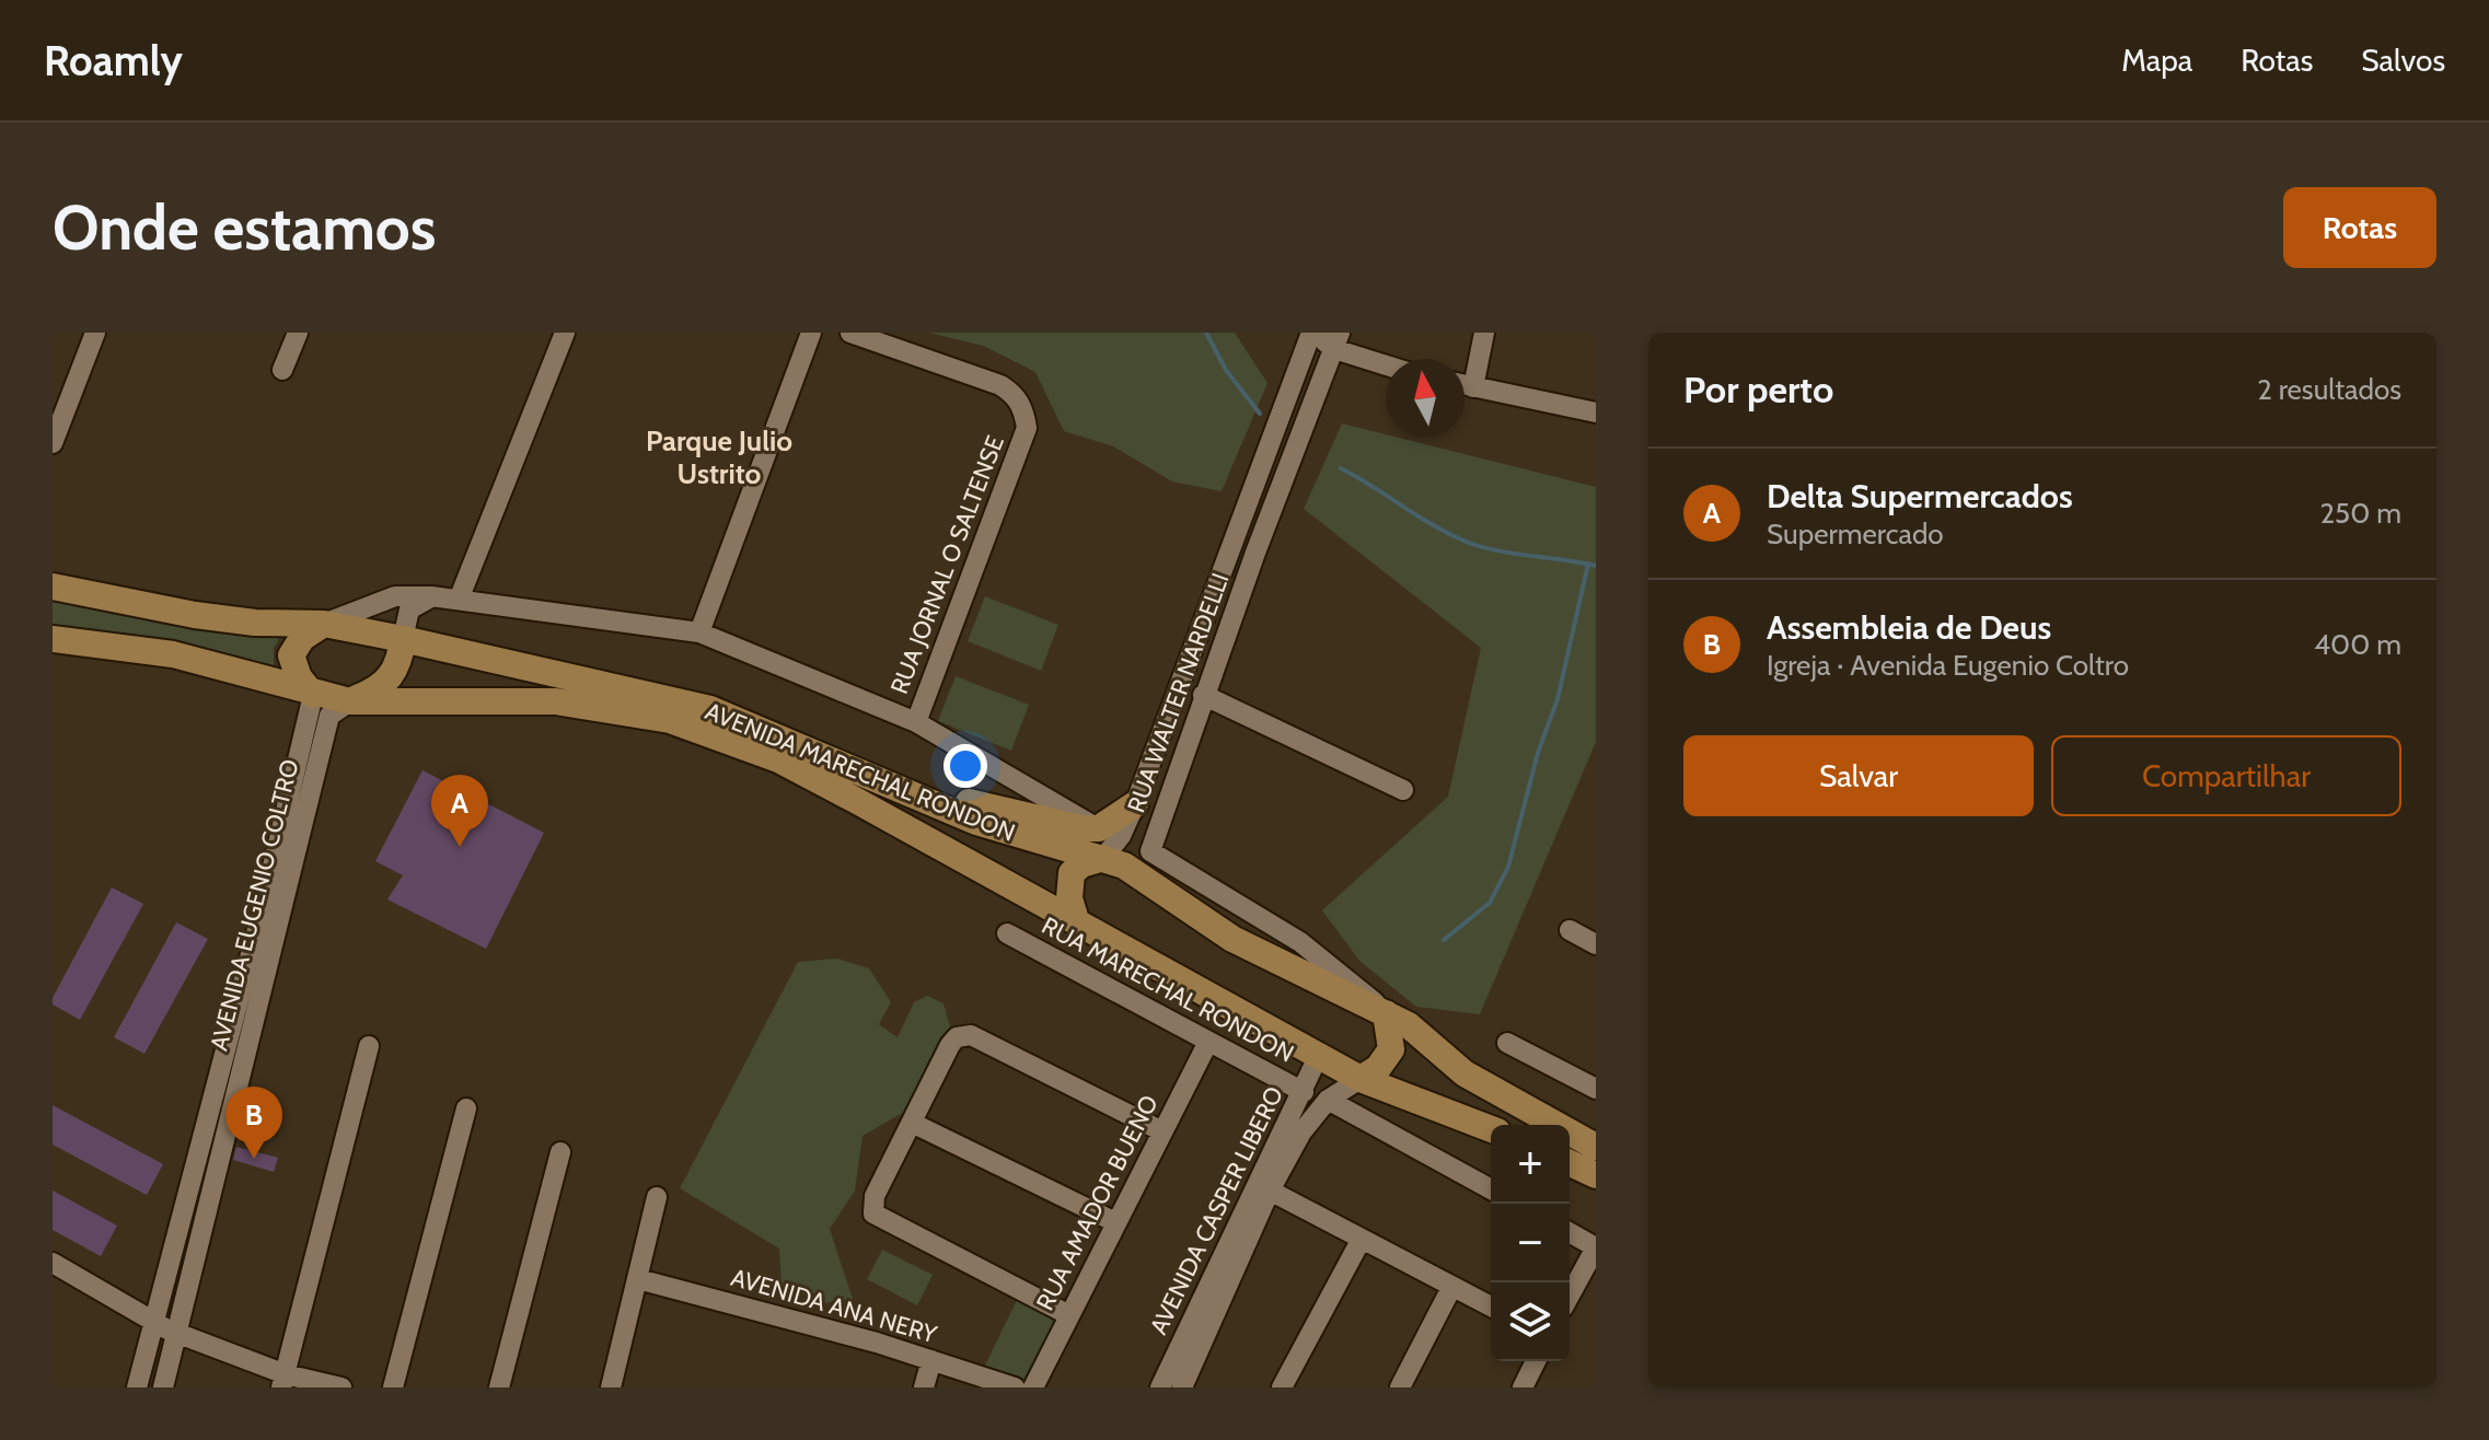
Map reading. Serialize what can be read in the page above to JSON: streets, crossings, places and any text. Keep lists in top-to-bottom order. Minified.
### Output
{"streets":{"main road":["AVENIDA MARECHAL RONDON"],"street":["RUA JORNAL O SALTENSE","RUA WALTER NARDELLI","AVENIDA EUGENIO COLTRO","RUA MARECHAL RONDON","RUA AMADOR BUENO","AVENIDA CASPER LIBERO","AVENIDA ANA NERY"]},"crossings":[["RUA WALTER NARDELLI","AVENIDA MARECHAL RONDON"],["AVENIDA MARECHAL RONDON","AVENIDA EUGENIO COLTRO"],["AVENIDA MARECHAL RONDON","AVENIDA CASPER LIBERO"],["RUA MARECHAL RONDON","RUA AMADOR BUENO"],["RUA MARECHAL RONDON","AVENIDA CASPER LIBERO"]],"districts":["Parque Julio Ustrito"],"north":"top","page":{"header":"Roamly","nav":["Mapa","Rotas","Salvos"],"buttons":["Rotas",["Salvar","Compartilhar"]],"title":"Onde estamos","heading":["Por perto","2 resultados"],"list":[{"mark":"A","name":"Delta Supermercados","note":"Supermercado","value":"250 m"},{"mark":"B","name":"Assembleia de Deus","note":"Igreja · Avenida Eugenio Coltro","value":"400 m"}],"pins":["A","B"],"map_buttons":["+","−"]}}
